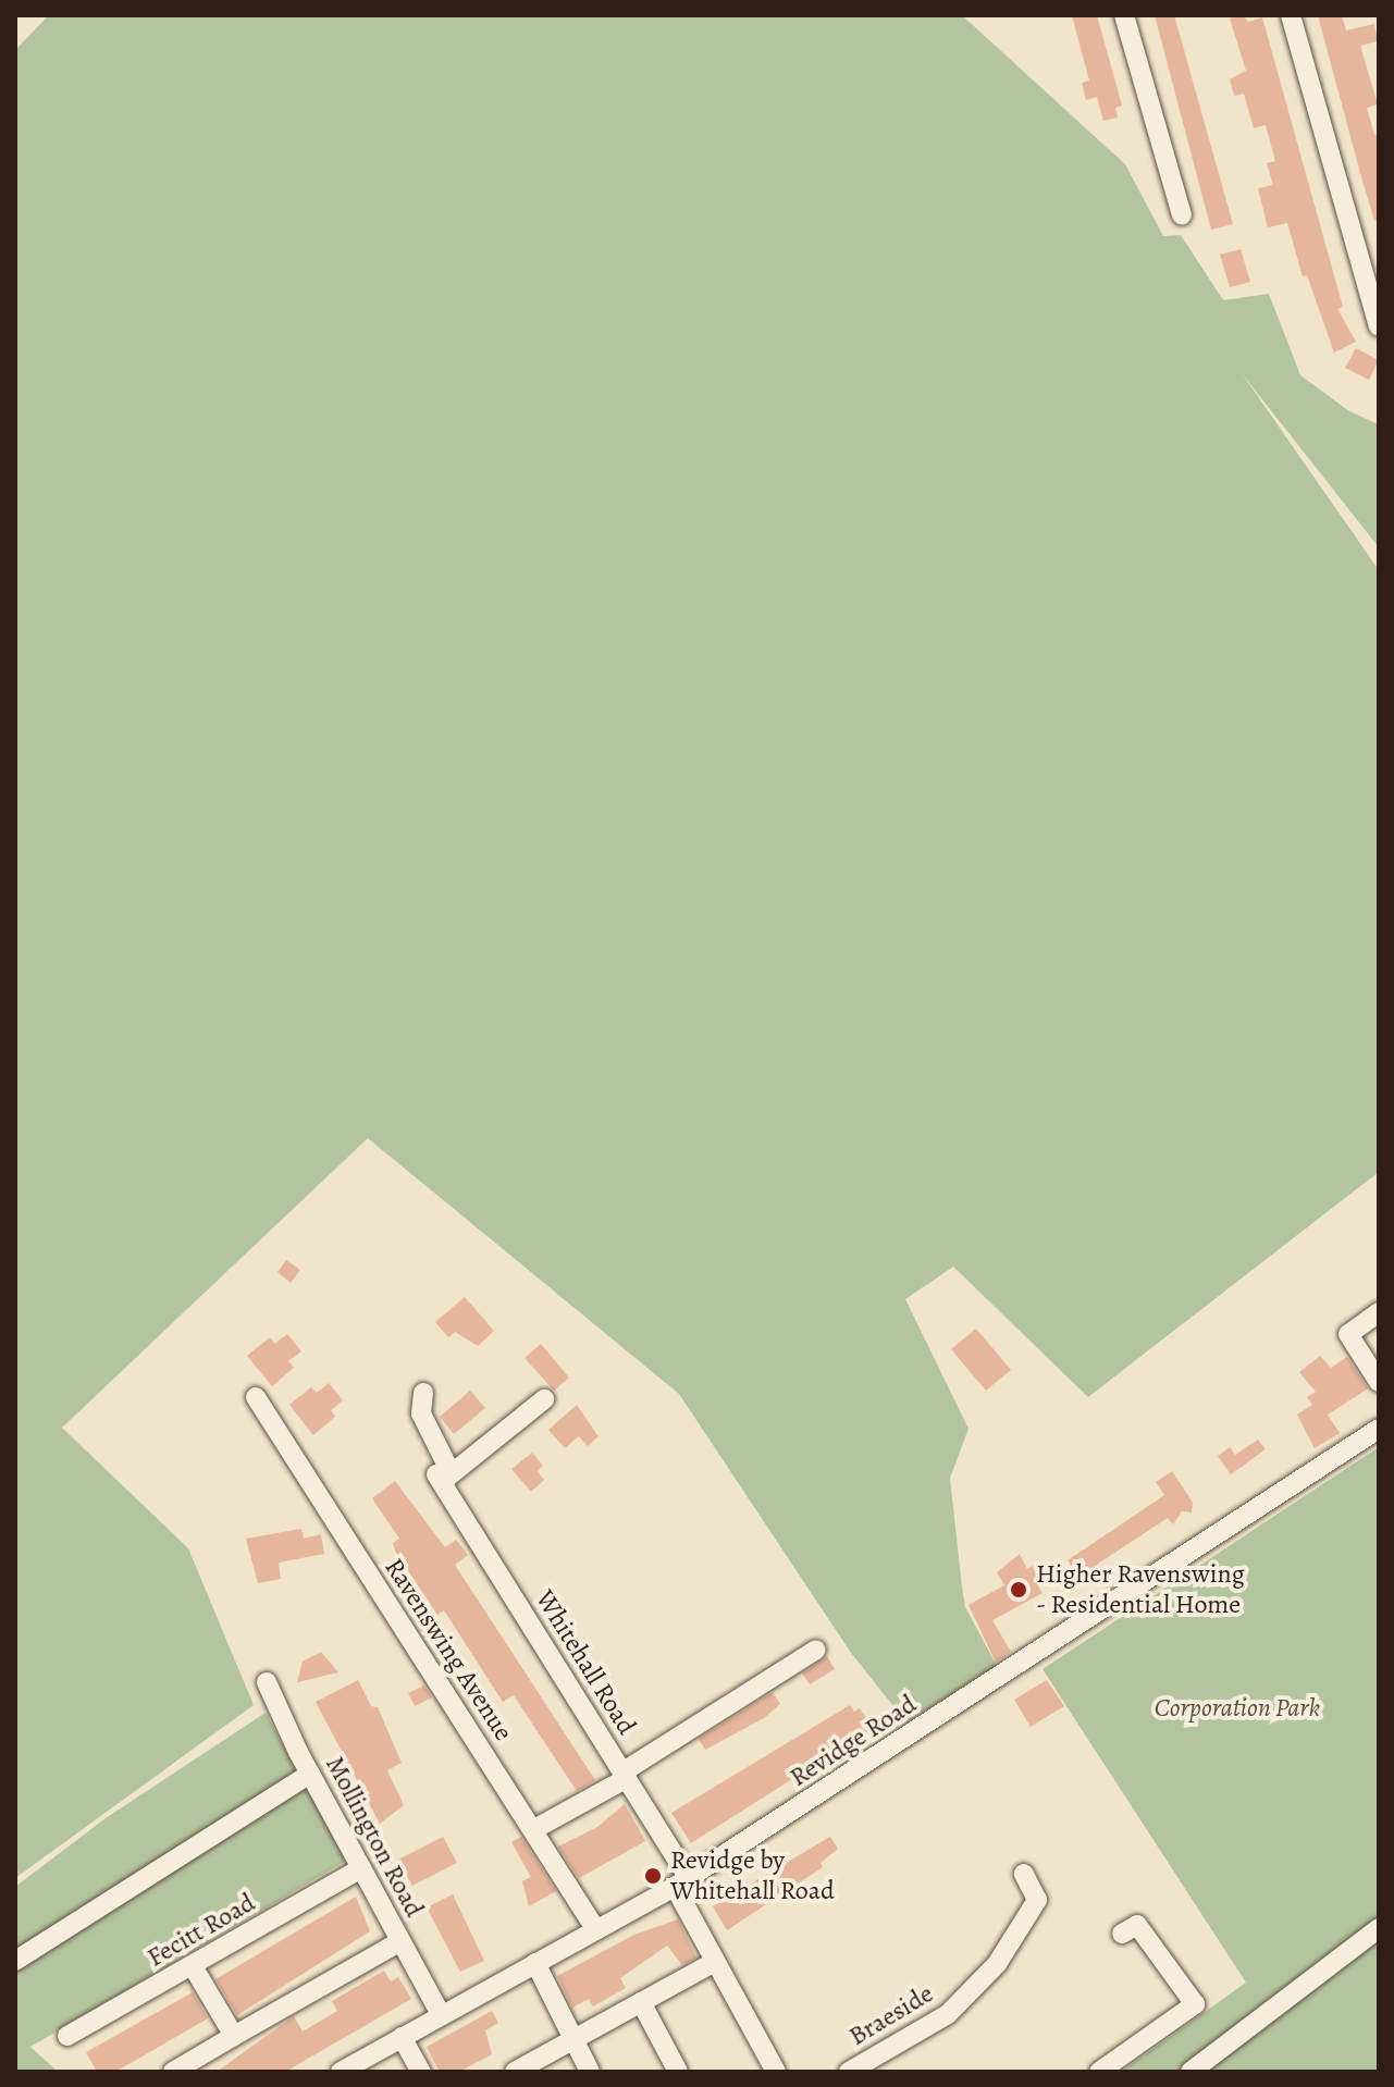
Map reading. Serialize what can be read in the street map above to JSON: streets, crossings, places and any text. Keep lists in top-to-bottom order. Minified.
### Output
{"streets":{"street":["Ravenswing Avenue","Whitehall Road","Revidge Road","Mollington Road","Fecitt Road","Braeside"]},"crossings":[["Ravenswing Avenue","Revidge Road"],["Whitehall Road","Revidge Road"],["Revidge Road","Mollington Road"],["Mollington Road","Fecitt Road"]],"parks":["Corporation Park"],"places":["Higher Ravenswing - Residential Home","Revidge by Whitehall Road"]}
